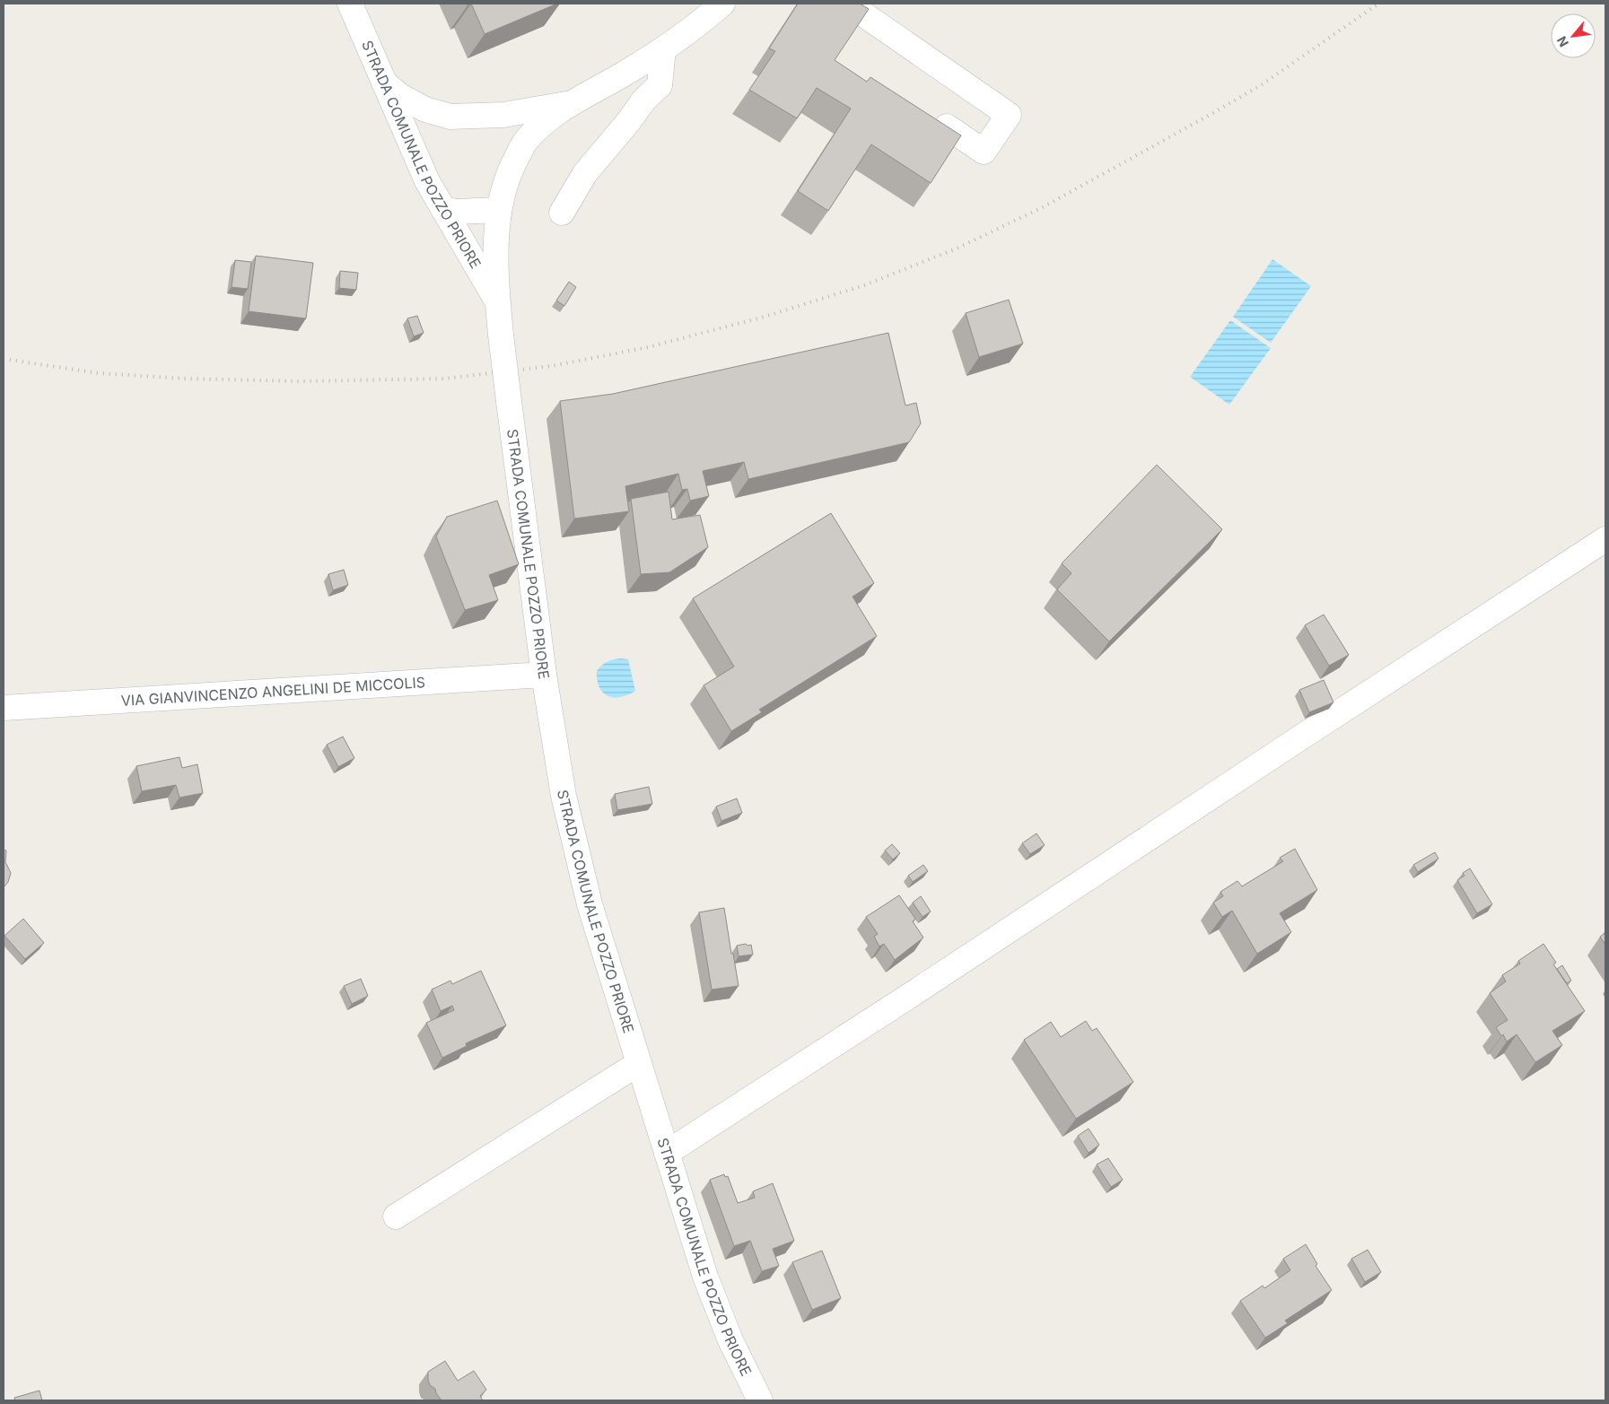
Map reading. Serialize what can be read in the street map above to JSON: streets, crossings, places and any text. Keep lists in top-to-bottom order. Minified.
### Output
{"streets":{"street":["STRADA COMUNALE POZZO PRIORE","VIA GIANVINCENZO ANGELINI DE MICCOLIS"]},"crossings":[["STRADA COMUNALE POZZO PRIORE","VIA GIANVINCENZO ANGELINI DE MICCOLIS"]],"north":"bottom left"}
